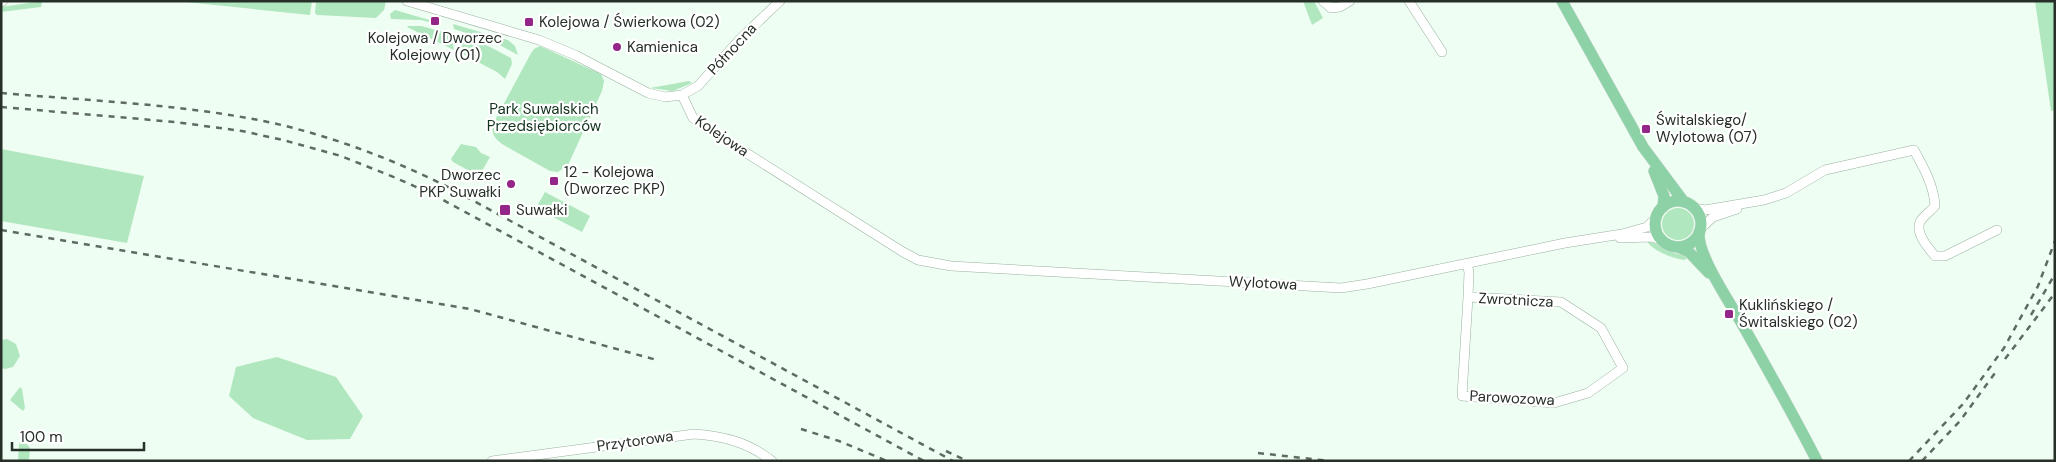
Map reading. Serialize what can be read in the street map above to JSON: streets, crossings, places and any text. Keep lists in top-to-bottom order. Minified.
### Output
{"streets":{"street":["Północna","Kolejowa","Wylotowa","Zwrotnicza","Parowozowa","Przytorowa"]},"crossings":[["Północna","Kolejowa"],["Kolejowa","Wylotowa"],["Wylotowa","Parowozowa"],["Zwrotnicza","Parowozowa"]],"parks":["Park Suwalskich Przedsiębiorców"],"places":{"transit":["Kolejowa / Dworzec Kolejowy (01)","Kolejowa / Świerkowa (02)","Świtalskiego/ Wylotowa (07)","12 - Kolejowa (Dworzec PKP)","Suwałki","Kuklińskiego / Świtalskiego (02)"],"other":["Kamienica","Dworzec PKP Suwałki"]},"scale_bar":"100 m"}
